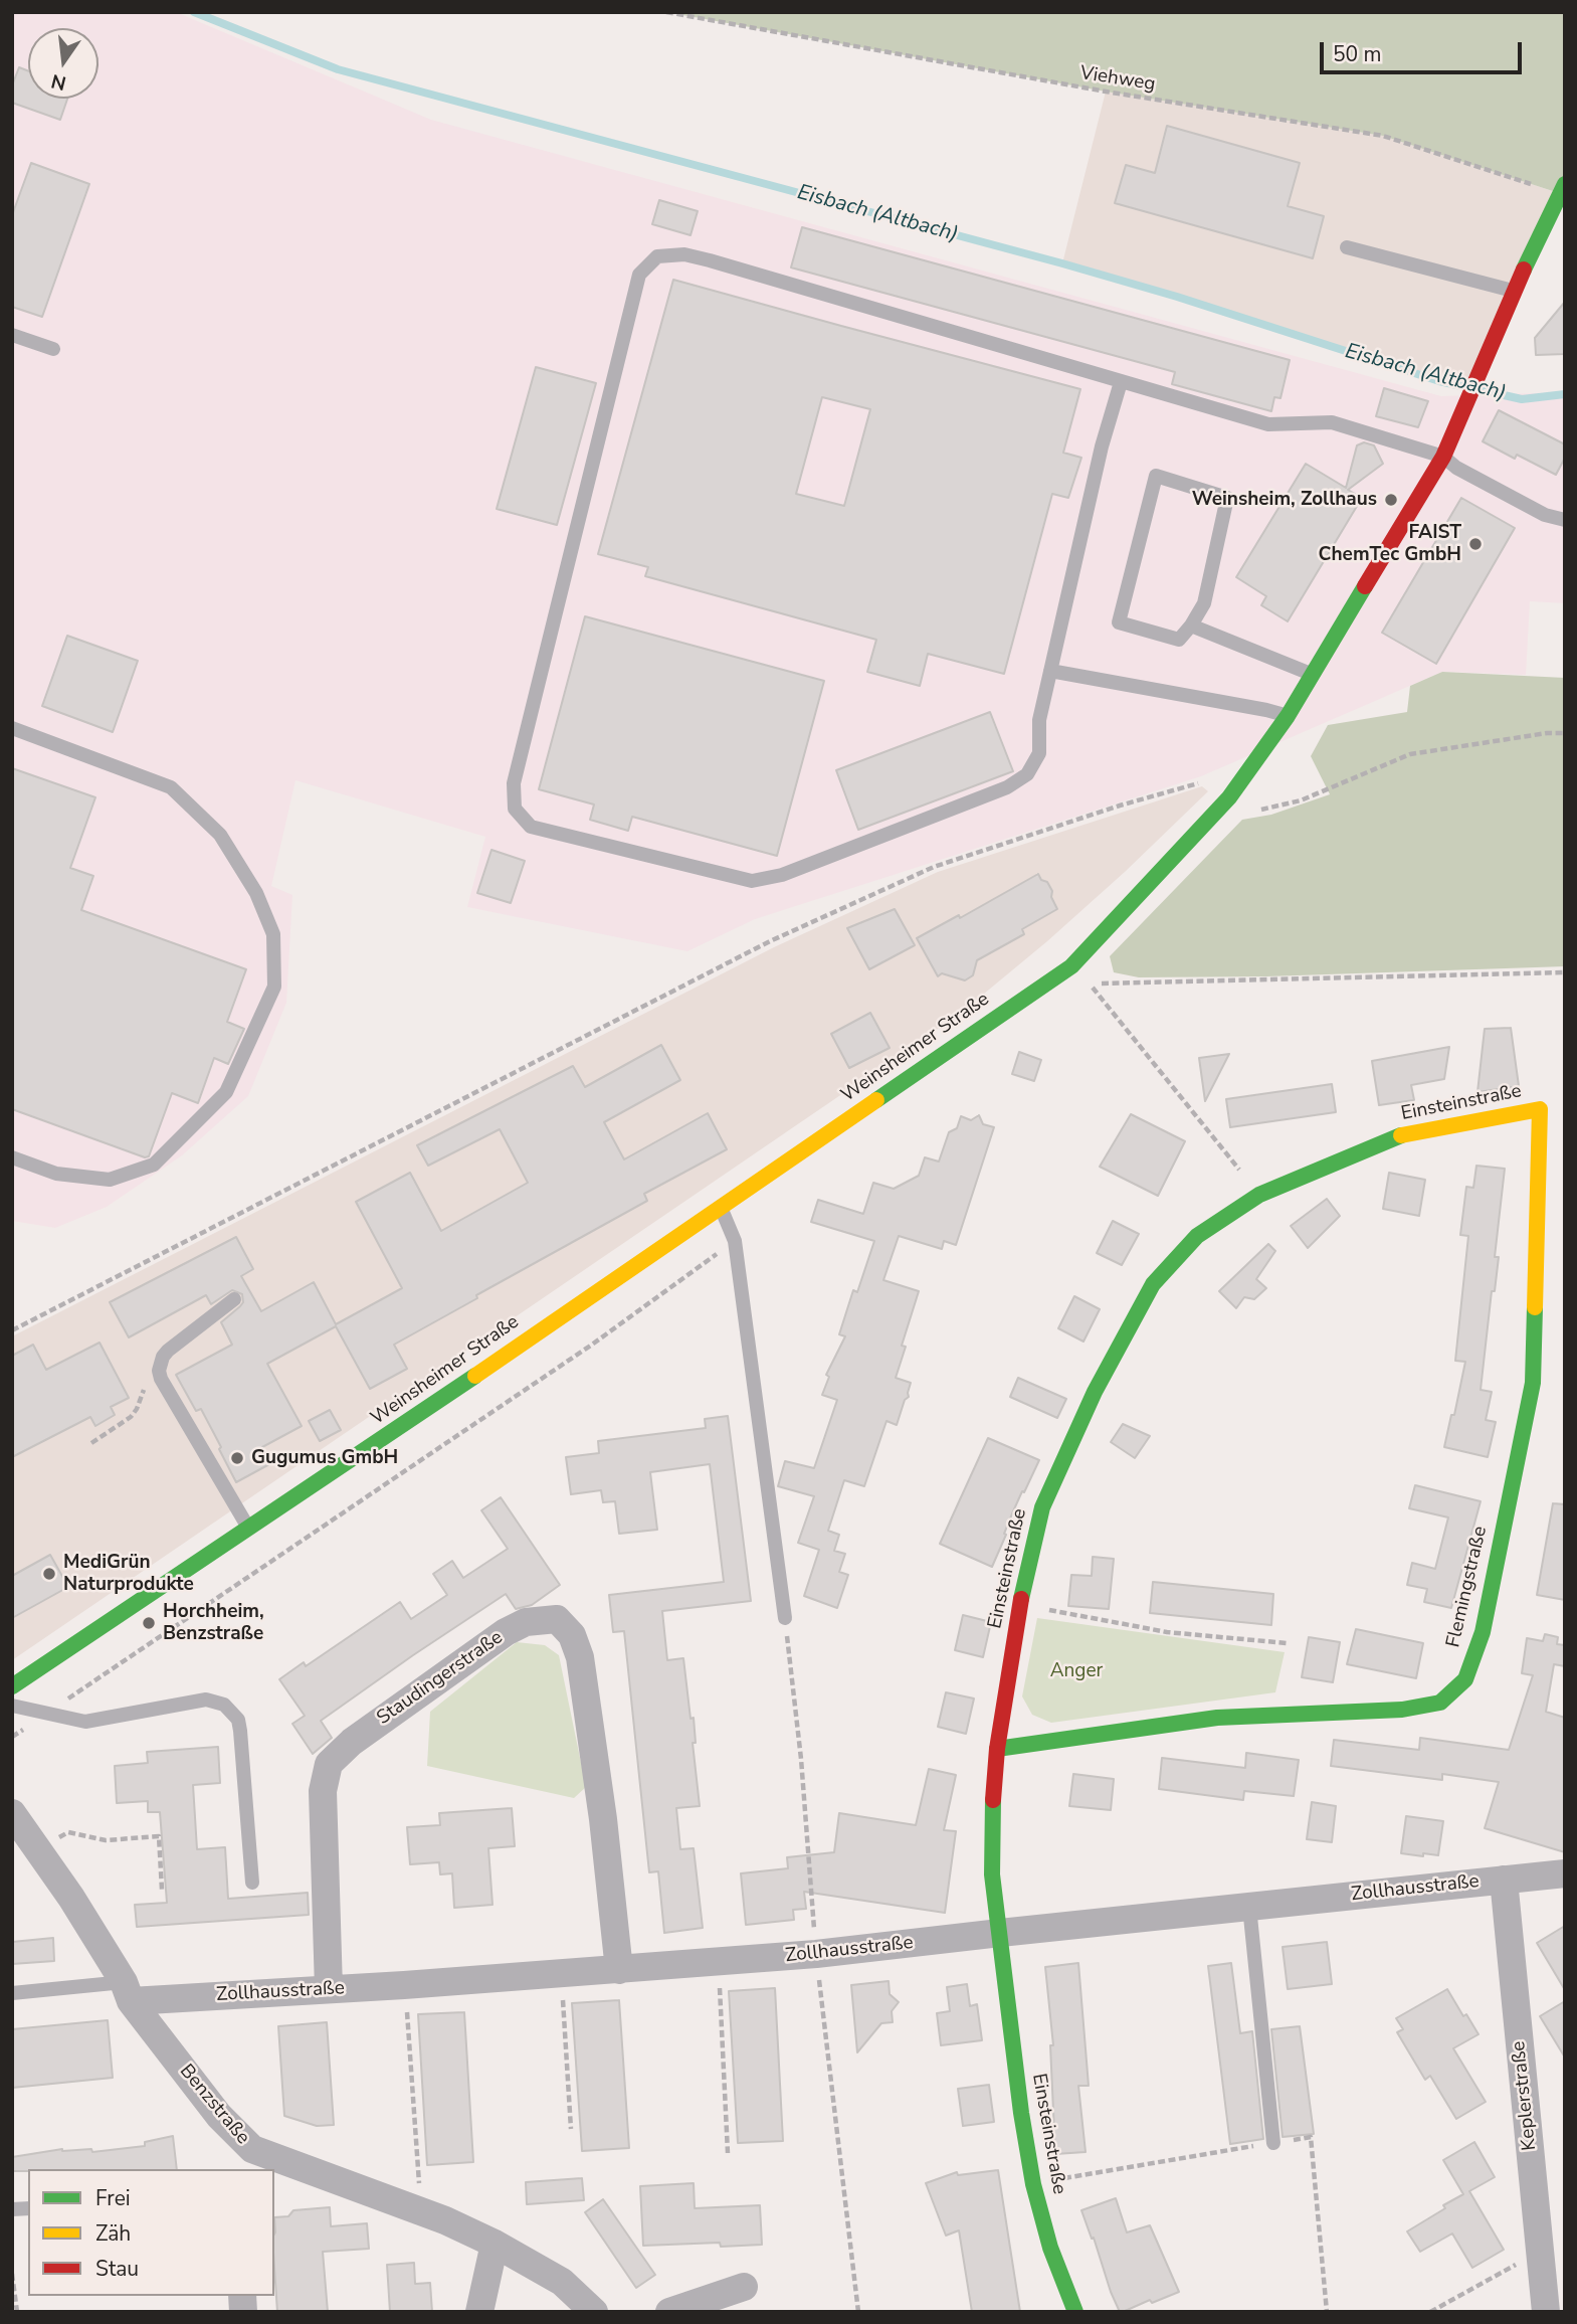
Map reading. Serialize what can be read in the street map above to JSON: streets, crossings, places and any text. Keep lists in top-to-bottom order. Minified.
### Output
{"streets":{"street":["Weinsheimer Straße","Einsteinstraße","Flemingstraße","Staudingerstraße","Zollhausstraße","Keplerstraße","Benzstraße"],"path":["Viehweg"]},"crossings":[["Viehweg","Weinsheimer Straße"],["Einsteinstraße","Flemingstraße"],["Einsteinstraße","Zollhausstraße"],["Staudingerstraße","Zollhausstraße"],["Zollhausstraße","Keplerstraße"],["Zollhausstraße","Benzstraße"]],"water":["Eisbach (Altbach)"],"parks":["Anger"],"places":["Weinsheim, Zollhaus","FAIST ChemTec GmbH","Gugumus GmbH","MediGrün Naturprodukte","Horchheim, Benzstraße"],"legend":["Frei","Zäh","Stau"],"scale_bar":"50 m","north":"bottom"}
